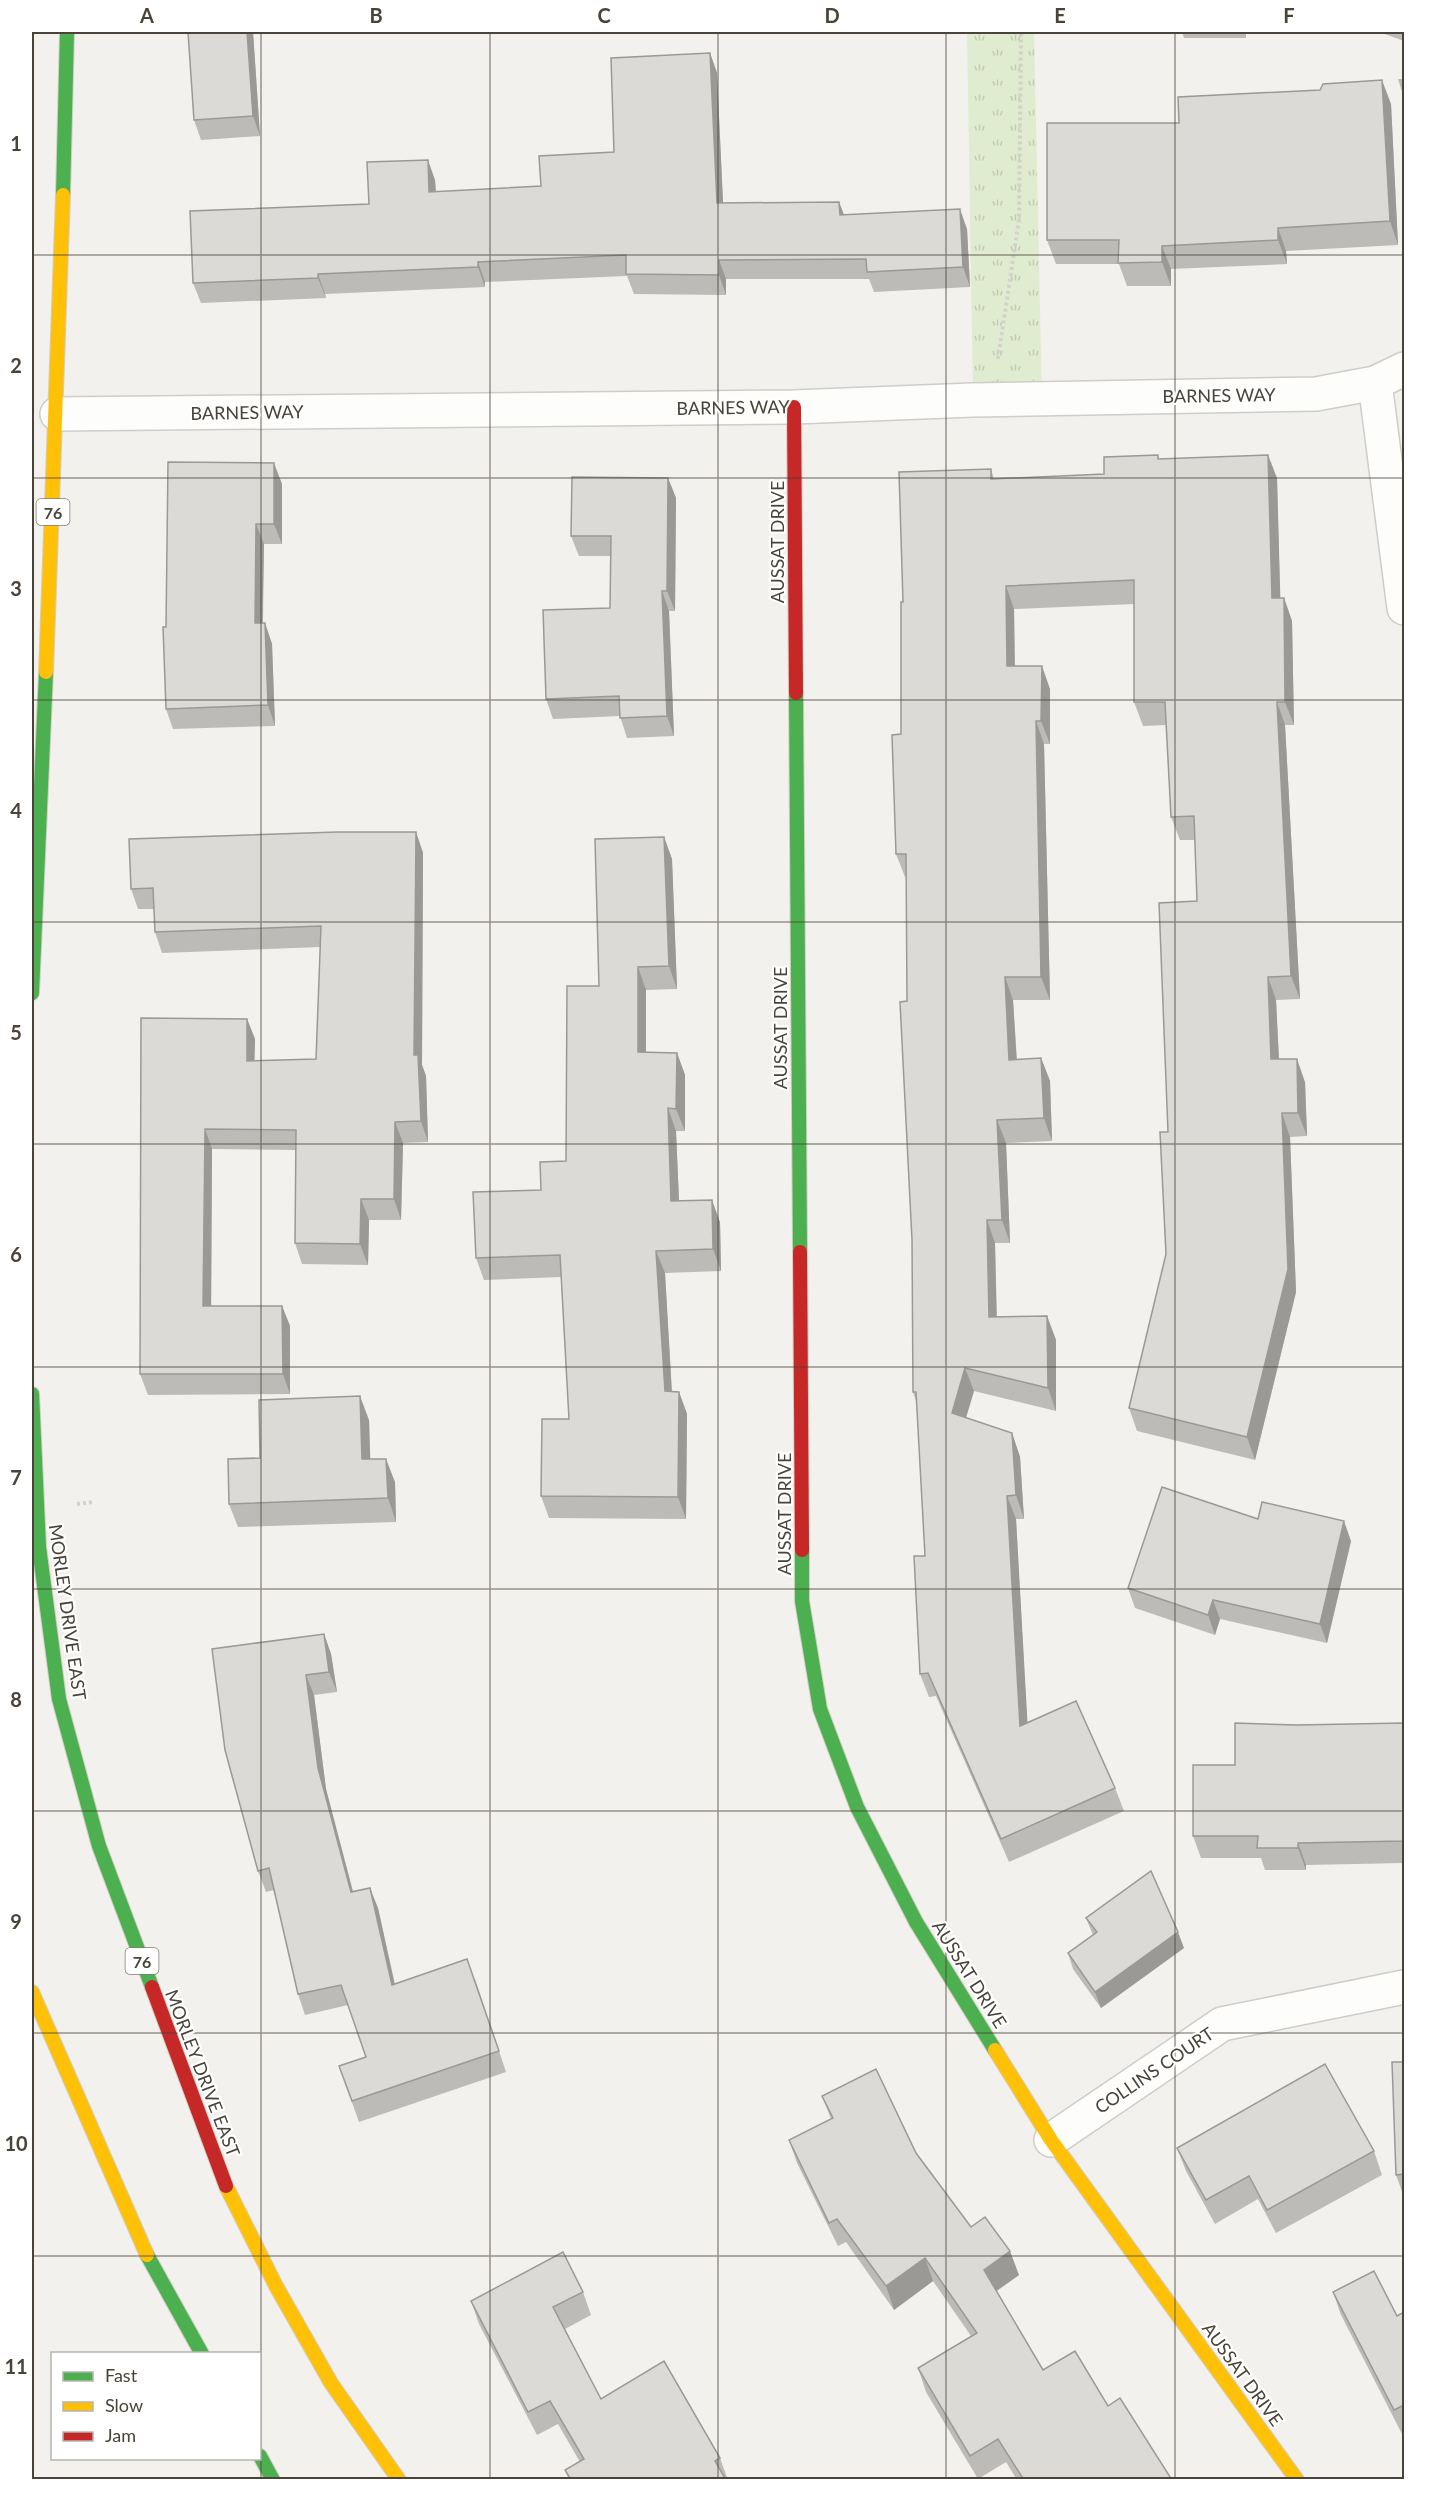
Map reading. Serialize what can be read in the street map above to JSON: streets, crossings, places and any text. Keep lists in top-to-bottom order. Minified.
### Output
{"streets":{"main road":["76","AUSSAT DRIVE","MORLEY DRIVE EAST"],"street":["BARNES WAY","COLLINS COURT"]},"crossings":[["BARNES WAY","76"],["BARNES WAY","AUSSAT DRIVE"],["AUSSAT DRIVE","COLLINS COURT"]],"legend":["Fast","Slow","Jam"],"grid":{"columns":["A","B","C","D","E","F"],"rows":["1","2","3","4","5","6","7","8","9","10","11"]}}
